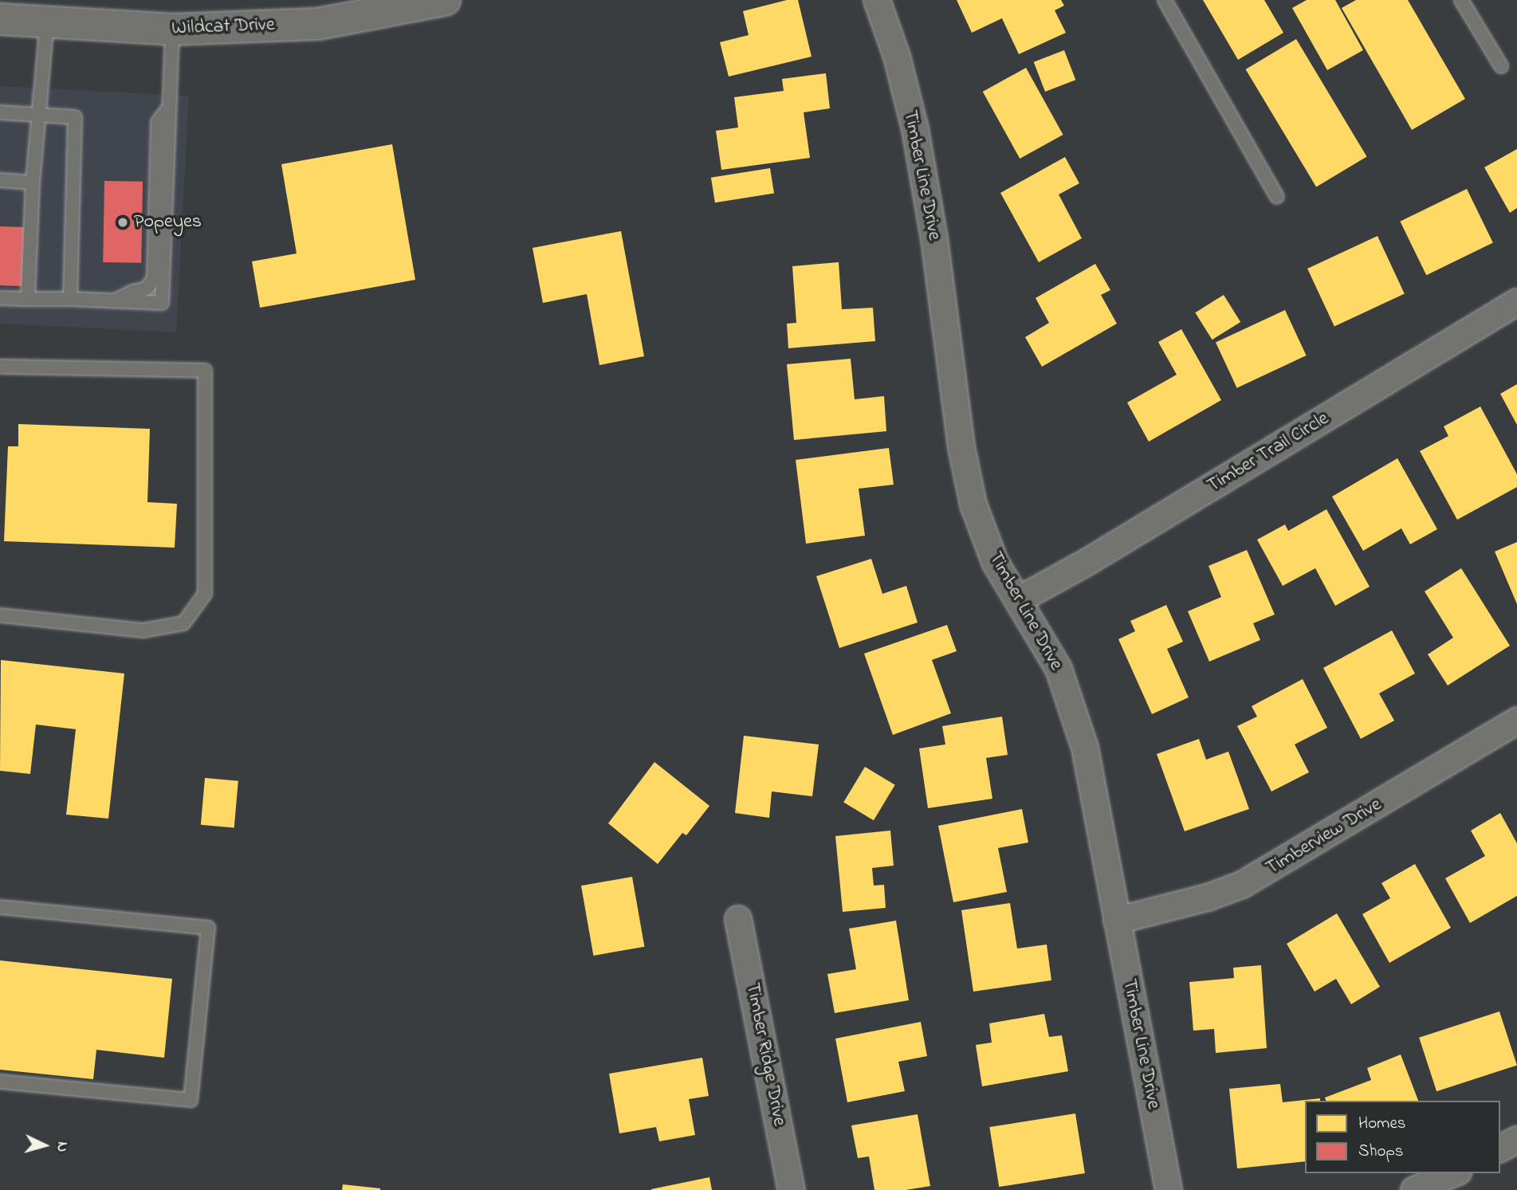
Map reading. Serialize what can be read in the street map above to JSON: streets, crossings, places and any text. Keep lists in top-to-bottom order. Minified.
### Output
{"streets":{"main road":["Wildcat Drive"],"street":["Timber Line Drive","Timber Trail Circle","Timberview Drive","Timber Ridge Drive"]},"crossings":[["Timber Line Drive","Timber Trail Circle"],["Timber Line Drive","Timberview Drive"]],"places":["Popeyes"],"legend":["Homes","Shops"],"north":"right"}
